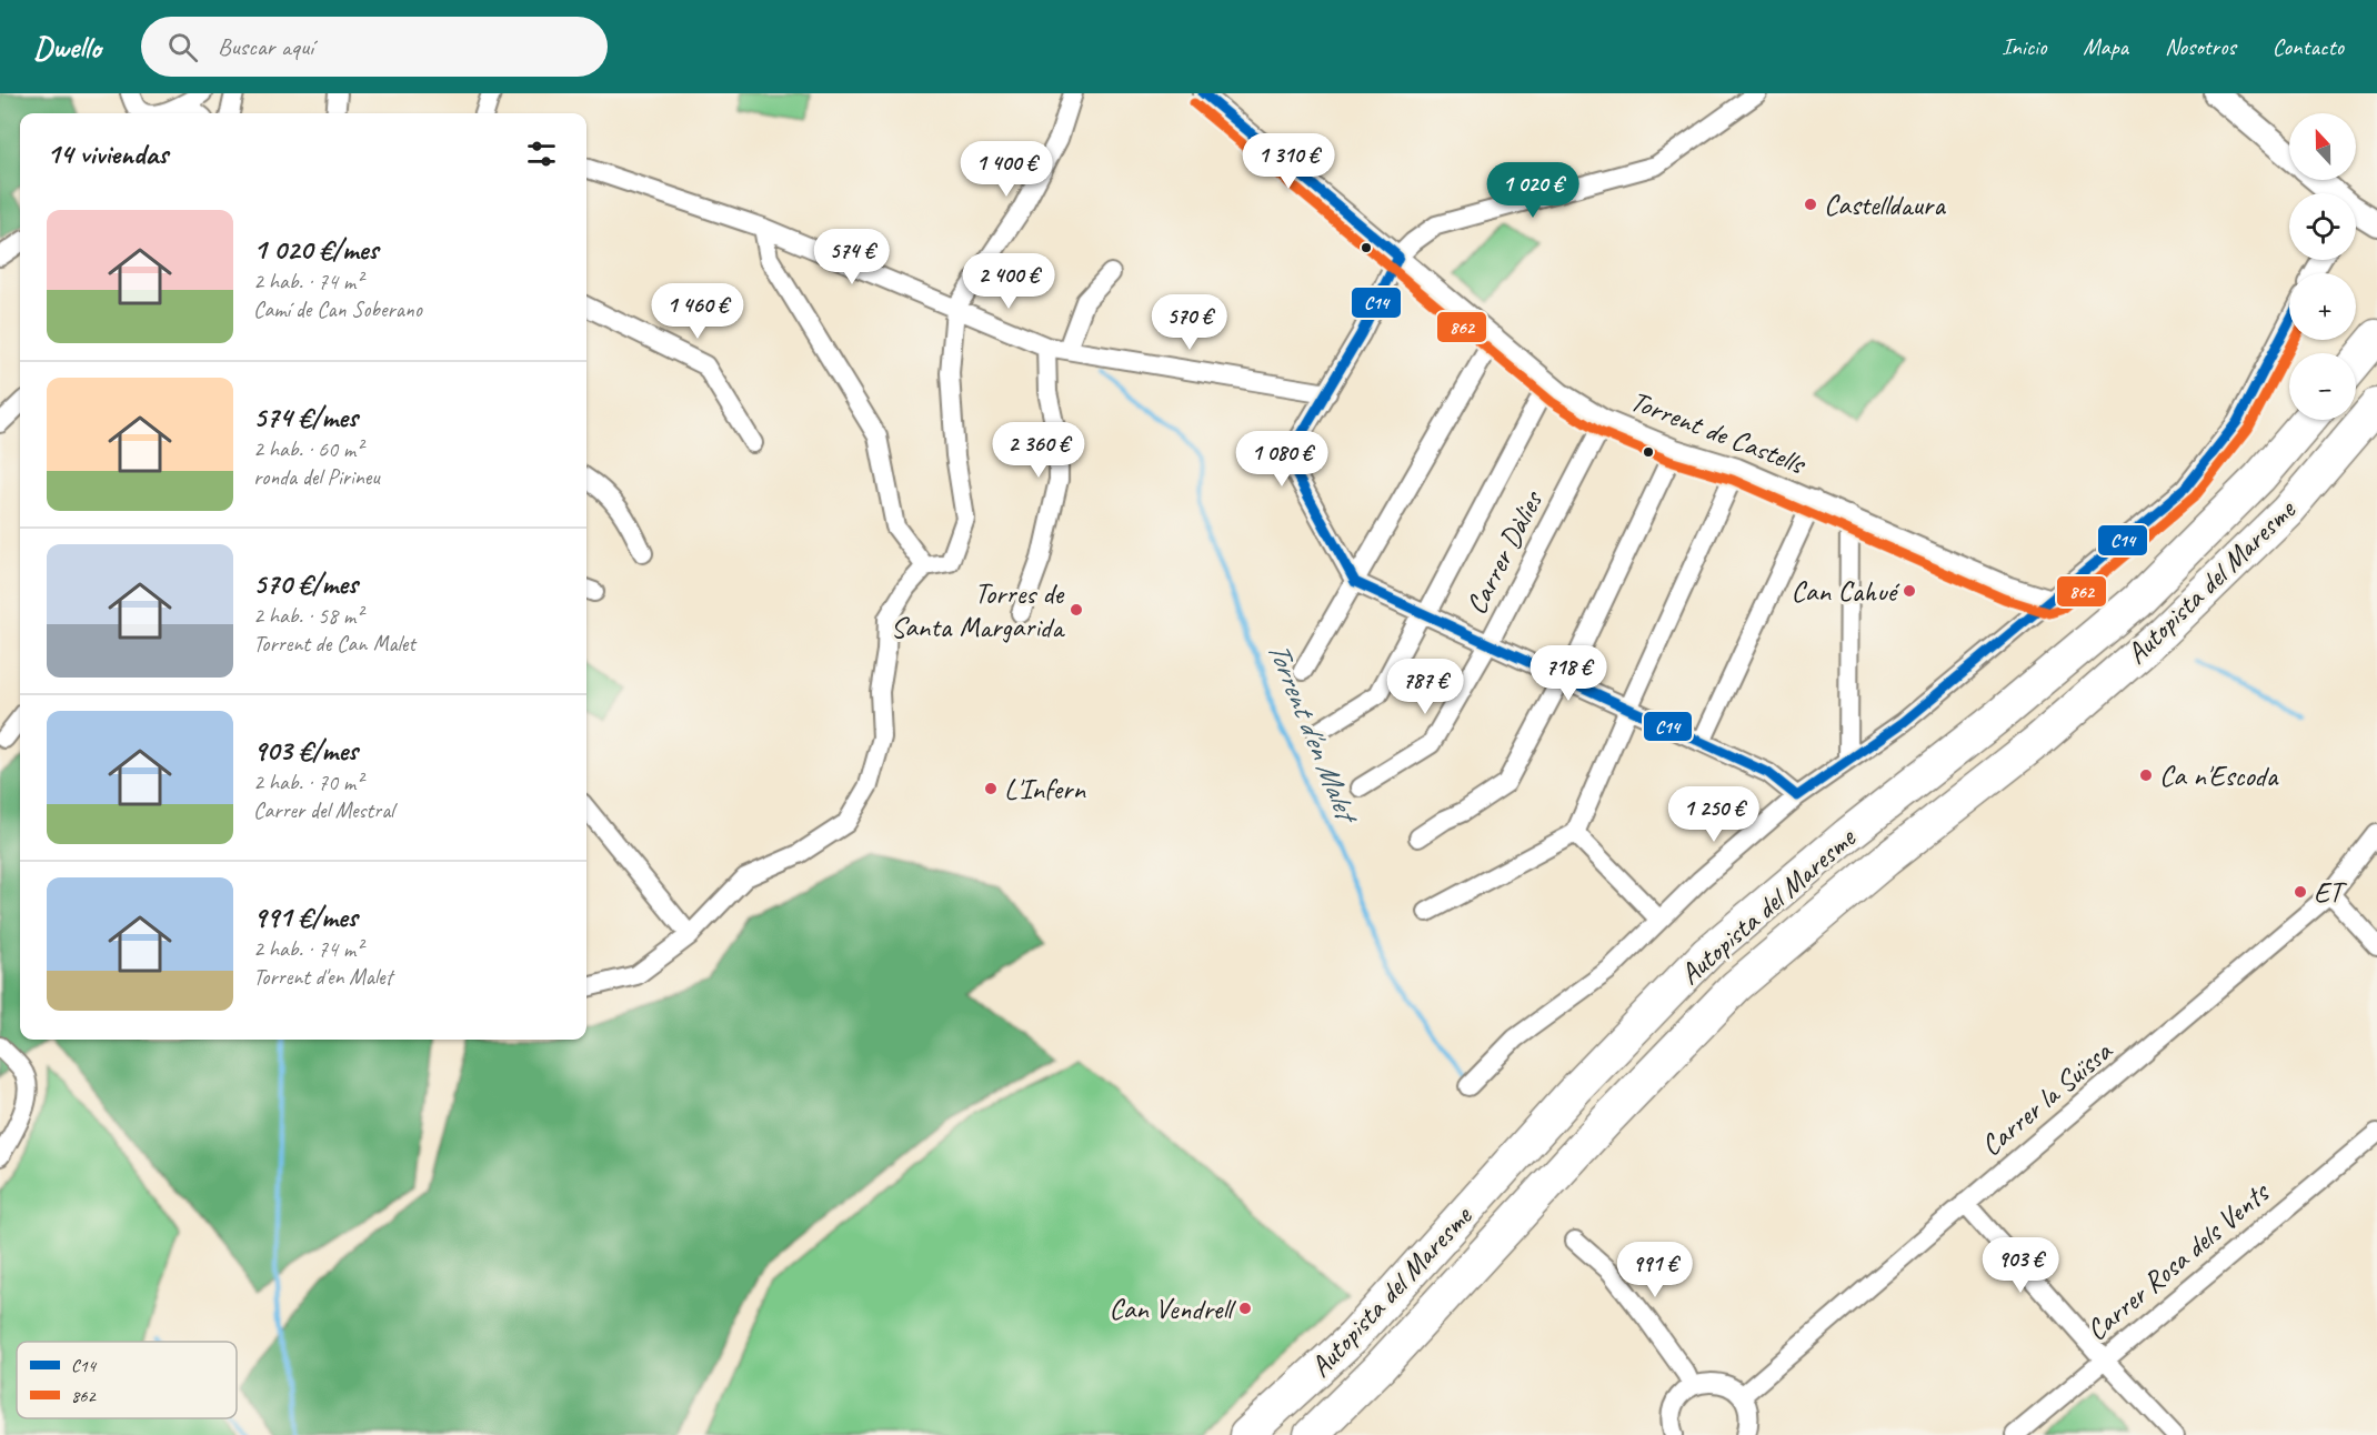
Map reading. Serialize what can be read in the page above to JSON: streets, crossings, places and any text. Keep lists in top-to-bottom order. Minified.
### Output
{"streets":{"highway":["Autopista del Maresme"],"street":["Torrent de Castells","Carrer Dàlies","Carrer la Suïssa","Carrer Rosa dels Vents"]},"crossings":[["Torrent de Castells","Carrer Dàlies"]],"water":["Torrent d'en Malet"],"places":["Castelldaura","Can Cahué","Torres de Santa Margarida","Ca n'Escoda","L'Infern","ET","Can Vendrell"],"lines":["transit line C14","transit line 862"],"legend":["C14","862"],"north":"top","page":{"header":"Dwello","search":"Buscar aquí","nav":["Inicio","Mapa","Nosotros","Contacto"],"map_buttons":["+","−"],"heading":"14 viviendas","price":["1 310 €","1 400 €","1 020 €","574 €","2 400 €","1 460 €","570 €","2 360 €","1 080 €","718 €","787 €","1 250 €","903 €","991 €"],"list":[{"name":"1 020 €/mes","note":"2 hab. · 74 m² · Camí de Can Soberano"},{"name":"574 €/mes","note":"2 hab. · 60 m² · ronda del Pirineu"},{"name":"570 €/mes","note":"2 hab. · 58 m² · Torrent de Can Malet"},{"name":"903 €/mes","note":"2 hab. · 70 m² · Carrer del Mestral"},{"name":"991 €/mes","note":"2 hab. · 74 m² · Torrent d'en Malet"}]}}
